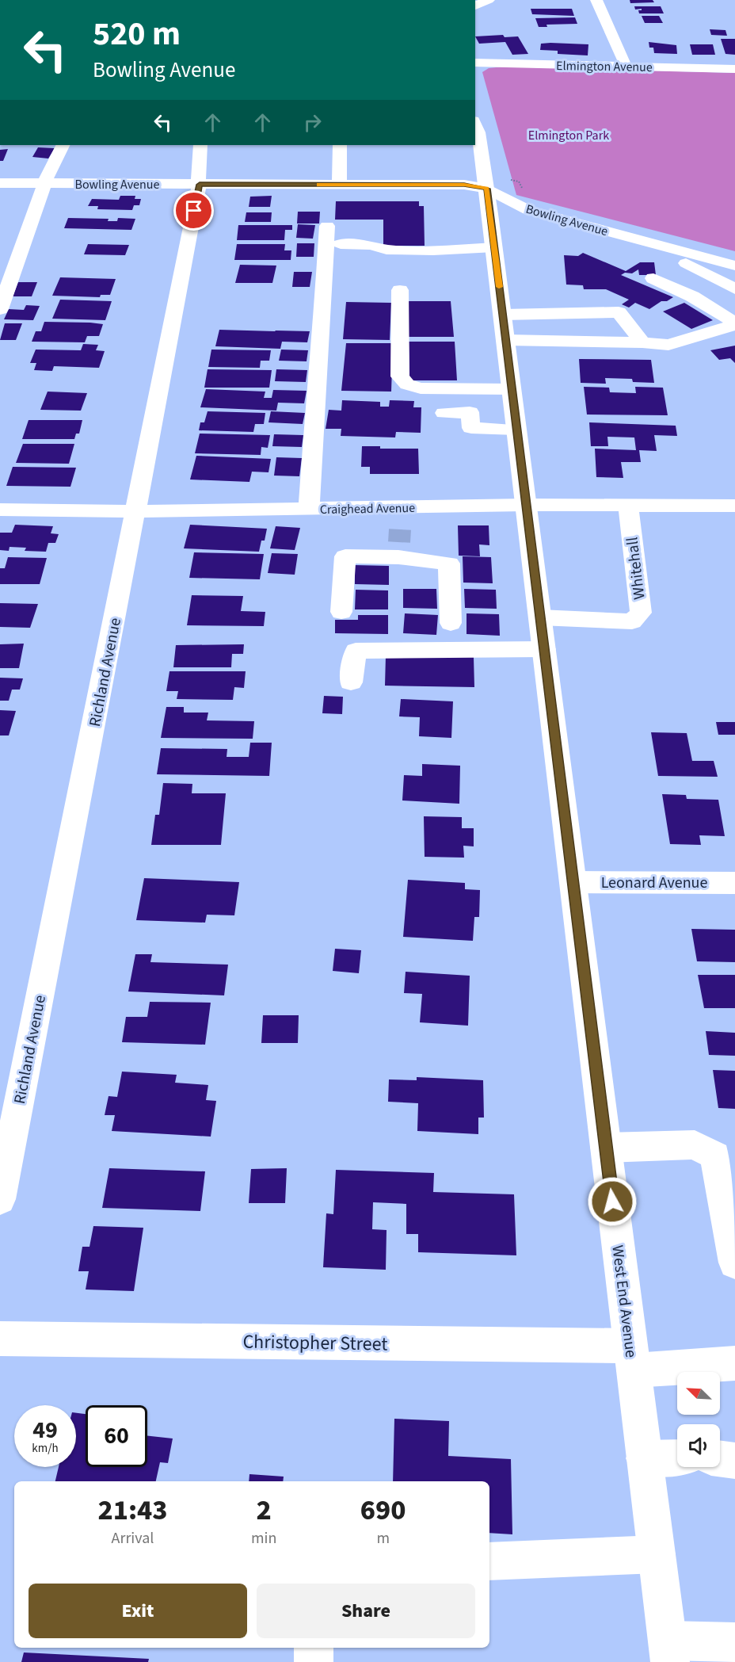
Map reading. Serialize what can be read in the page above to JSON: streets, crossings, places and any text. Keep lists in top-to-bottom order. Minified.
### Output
{"streets":{"main road":["Elmington Avenue","Bowling Avenue","Craighead Avenue","Whitehall","Richland Avenue","Leonard Avenue","West End Avenue","Christopher Street"]},"crossings":[["Bowling Avenue","Richland Avenue"],["Bowling Avenue","West End Avenue"],["Craighead Avenue","Whitehall"],["Craighead Avenue","Richland Avenue"],["Craighead Avenue","West End Avenue"],["Whitehall","West End Avenue"],["Leonard Avenue","West End Avenue"],["West End Avenue","Christopher Street"]],"parks":["Elmington Park"],"north":"top left","page":{"turn":["520 m","Bowling Avenue"],"speed":"49 km/h","limit":"60","eta":["21:43","Arrival","2","min","690","m"],"buttons":["Exit","Share"]}}
